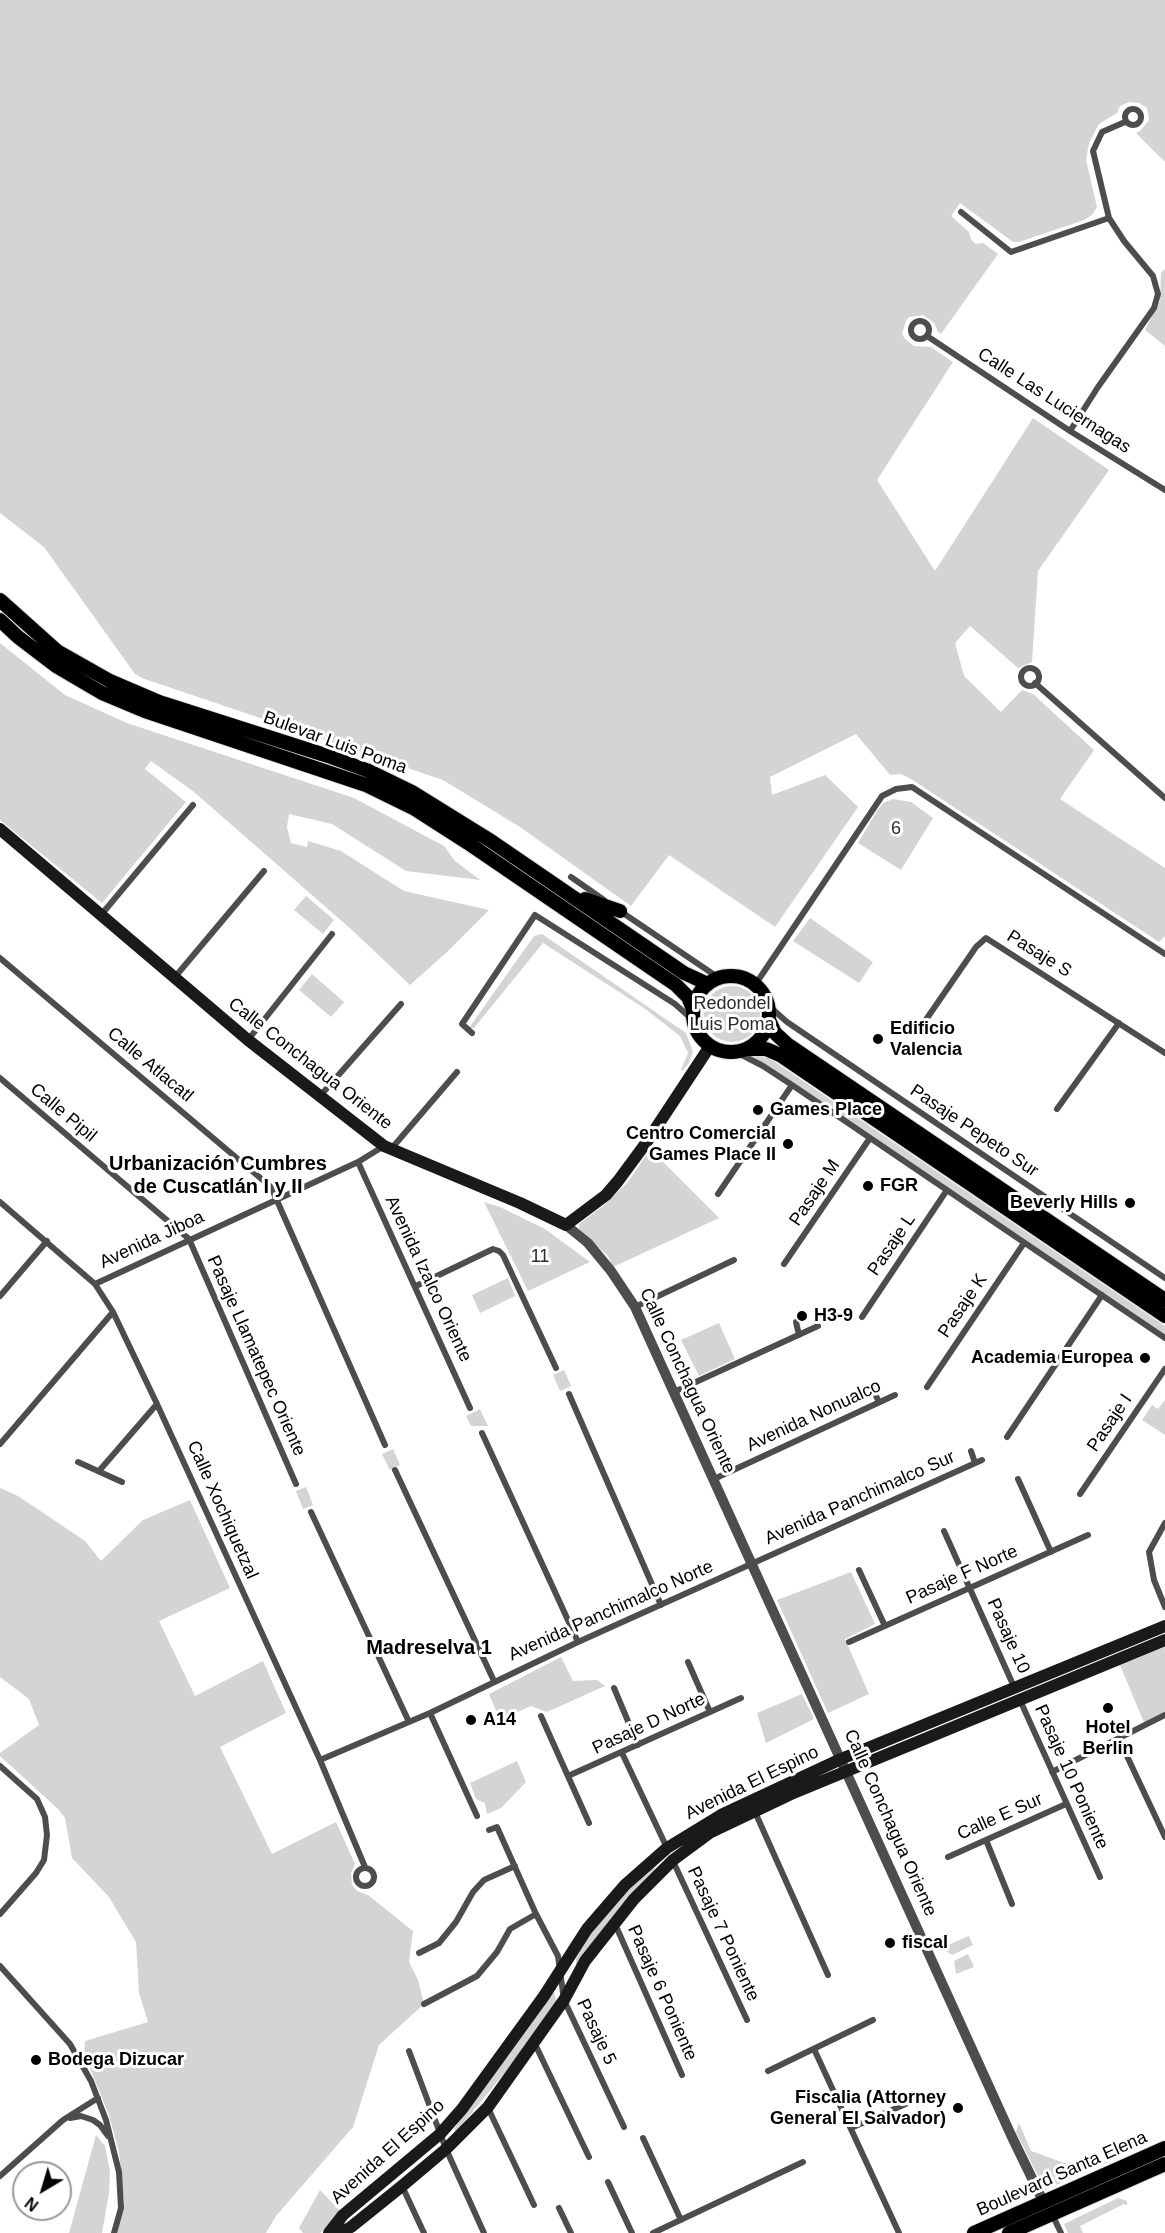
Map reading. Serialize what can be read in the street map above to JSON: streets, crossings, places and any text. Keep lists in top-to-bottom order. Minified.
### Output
{"streets":{"main road":["Bulevar Luis Poma","Calle Conchagua Oriente","Avenida El Espino","Boulevard Santa Elena"],"street":["Calle Las Luciernagas","Pasaje S","Calle Atlacatl","Calle Pipil","Pasaje Pepeto Sur","Pasaje M","Avenida Jiboa","Pasaje L","Avenida Izalco Oriente","Pasaje K","Pasaje Llamatepec Oriente","Avenida Nonualco","Pasaje I","Avenida Panchimalco Sur","Calle Xochiquetzal","Pasaje F Norte","Avenida Panchimalco Norte","Pasaje 10","Pasaje D Norte","Pasaje 10 Poniente","Calle E Sur","Pasaje 7 Poniente","Pasaje 6 Poniente","Pasaje 5"]},"crossings":[["Bulevar Luis Poma","Pasaje Pepeto Sur"],["Calle Conchagua Oriente","Avenida Jiboa"],["Calle Conchagua Oriente","Avenida Nonualco"],["Calle Conchagua Oriente","Avenida Panchimalco Sur"],["Calle Conchagua Oriente","Avenida Panchimalco Norte"],["Calle Conchagua Oriente","Avenida El Espino"],["Calle Conchagua Oriente","Boulevard Santa Elena"],["Calle Atlacatl","Avenida Jiboa"],["Calle Pipil","Avenida Jiboa"],["Calle Pipil","Pasaje Llamatepec Oriente"],["Avenida Jiboa","Avenida Izalco Oriente"],["Avenida Jiboa","Pasaje Llamatepec Oriente"],["Avenida Jiboa","Calle Xochiquetzal"],["Avenida Panchimalco Sur","Avenida Panchimalco Norte"],["Calle Xochiquetzal","Avenida Panchimalco Norte"],["Pasaje F Norte","Pasaje 10"],["Pasaje 10","Pasaje 10 Poniente"],["Pasaje 10","Avenida El Espino"],["Pasaje D Norte","Pasaje 7 Poniente"],["Pasaje 10 Poniente","Avenida El Espino"],["Pasaje 10 Poniente","Calle E Sur"],["Avenida El Espino","Pasaje 7 Poniente"],["Avenida El Espino","Pasaje 6 Poniente"],["Avenida El Espino","Pasaje 5"]],"districts":["Urbanización Cumbres de Cuscatlán I y II","Madreselva 1"],"parks":["6","Redondel Luis Poma","11"],"places":["Edificio Valencia","Games Place","Centro Comercial Games Place II","FGR","Beverly Hills","H3-9","Academia Europea","Hotel Berlin","A14","fiscal","Bodega Dizucar","Fiscalia (Attorney General El Salvador)"],"north":"bottom left"}
